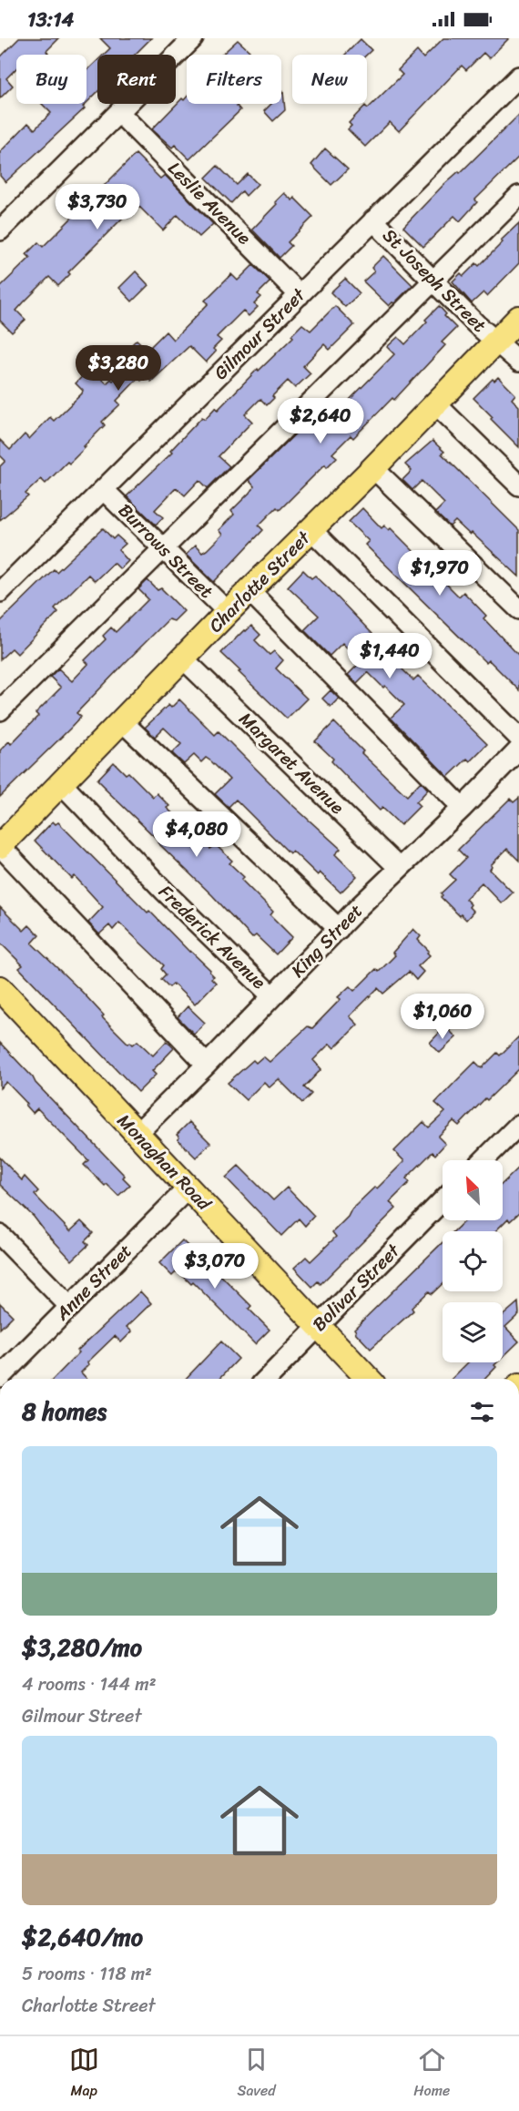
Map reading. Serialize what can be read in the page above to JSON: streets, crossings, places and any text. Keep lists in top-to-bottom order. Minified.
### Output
{"streets":{"main road":["Charlotte Street","Monaghan Road"],"street":["Leslie Avenue","St Joseph Street","Gilmour Street","Burrows Street","Margaret Avenue","Frederick Avenue","King Street","Anne Street","Bolivar Street"]},"crossings":[["Leslie Avenue","Gilmour Street"],["St Joseph Street","Gilmour Street"],["St Joseph Street","Charlotte Street"],["Gilmour Street","Burrows Street"],["Burrows Street","Charlotte Street"],["Charlotte Street","Margaret Avenue"],["Charlotte Street","Frederick Avenue"],["Margaret Avenue","King Street"],["Frederick Avenue","King Street"],["King Street","Monaghan Road"],["Monaghan Road","Anne Street"],["Monaghan Road","Bolivar Street"]],"north":"top left","page":{"status":"13:14","chip":["Buy","Rent","Filters","New"],"price":["$3,730","$3,280","$2,640","$1,970","$1,440","$4,080","$1,060","$3,070"],"heading":"8 homes","list":[{"name":"$3,280/mo","note":"4 rooms · 144 m² · Gilmour Street"},{"name":"$2,640/mo","note":"5 rooms · 118 m² · Charlotte Street"}],"tabs":["Map","Saved","Home"]}}
